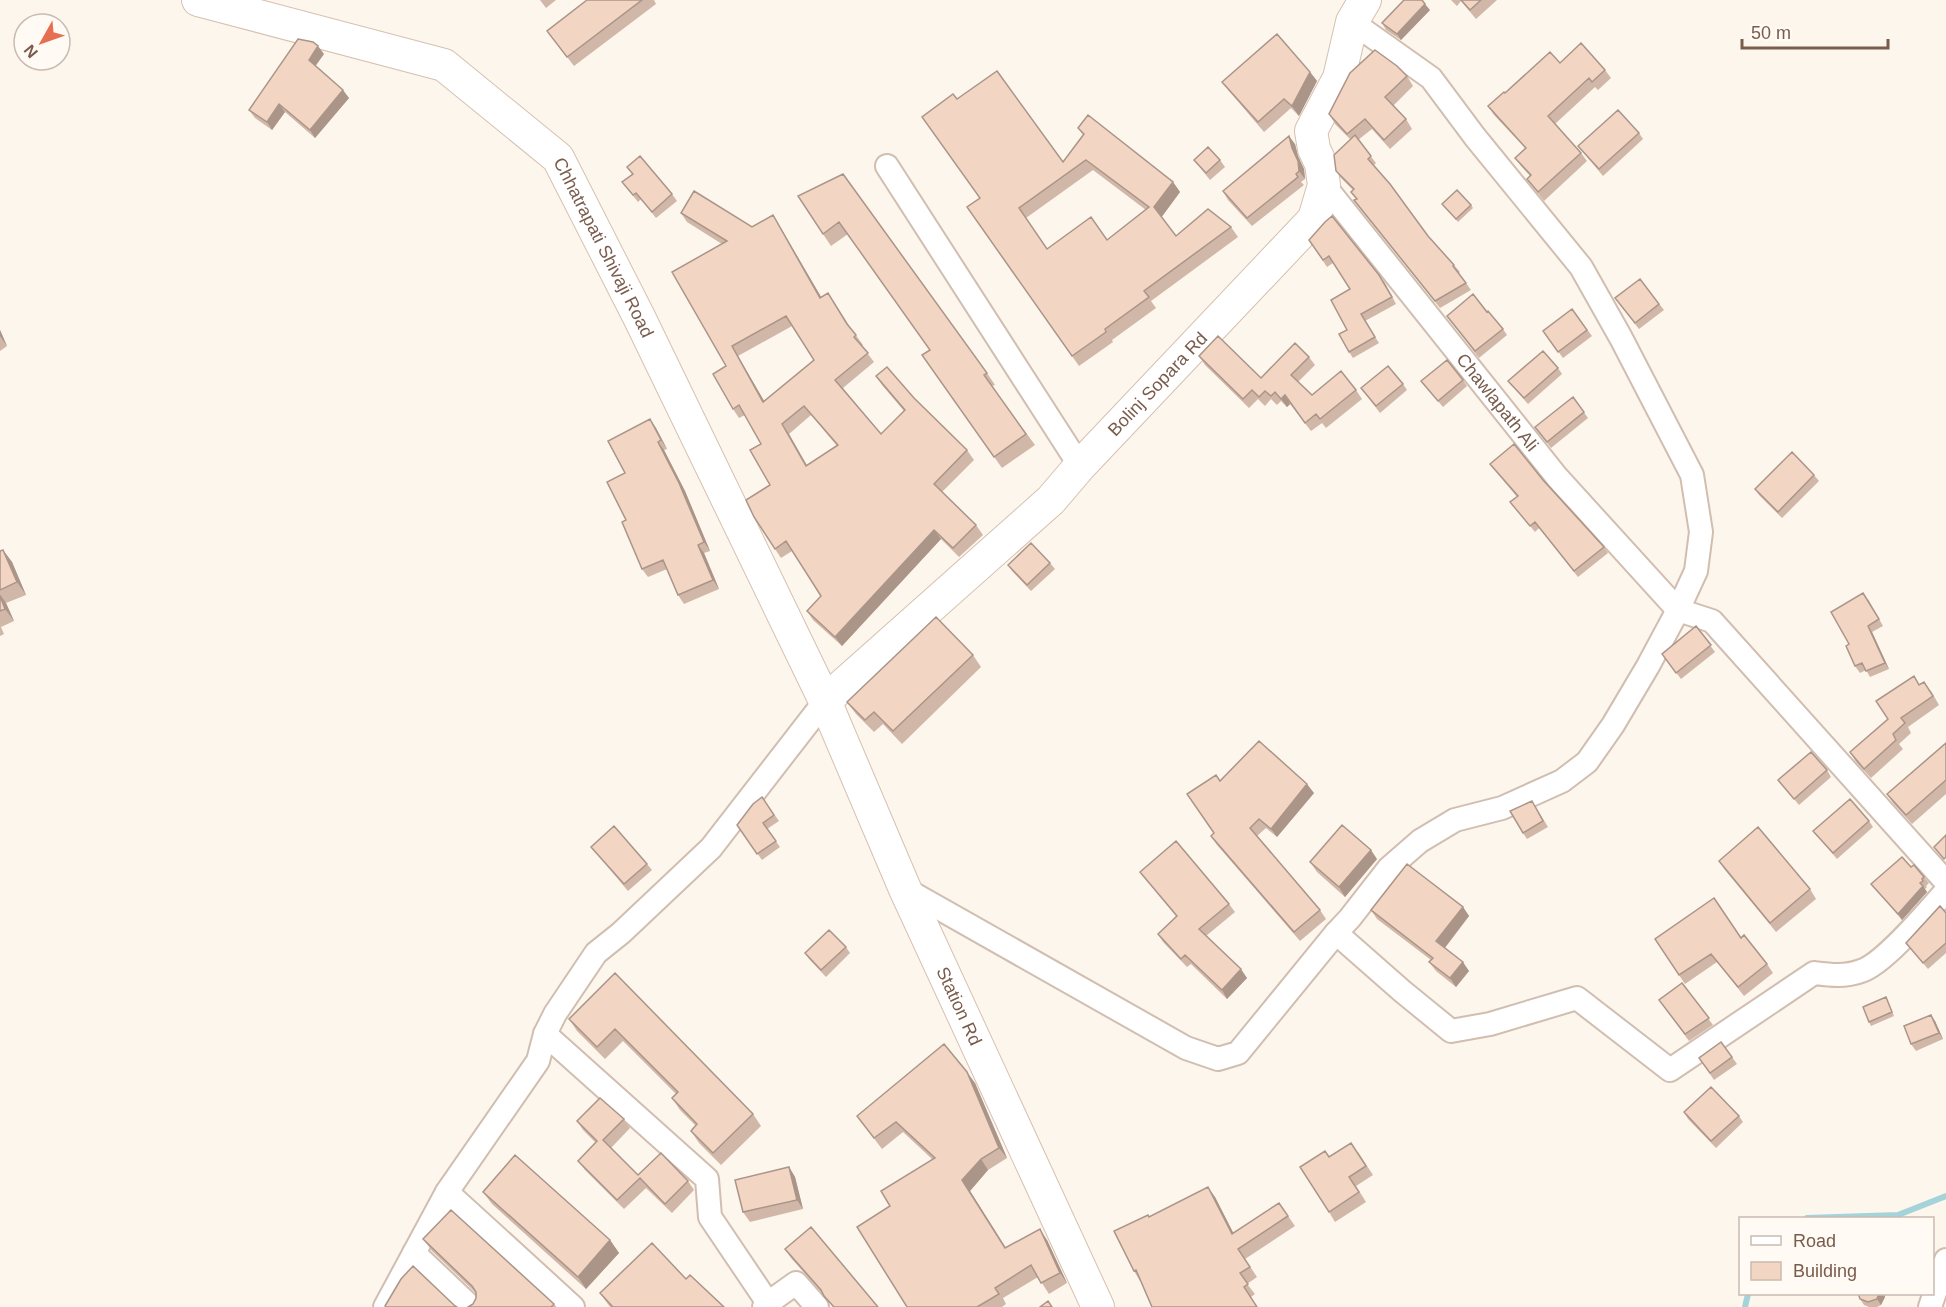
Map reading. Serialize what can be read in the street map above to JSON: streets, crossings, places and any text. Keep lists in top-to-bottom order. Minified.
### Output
{"streets":{"main road":["Chhatrapati Shivaji Road","Bolinj Sopara Rd","Station Rd"],"street":["Chawlapath Ali"]},"crossings":[["Chhatrapati Shivaji Road","Bolinj Sopara Rd"],["Chhatrapati Shivaji Road","Station Rd"],["Bolinj Sopara Rd","Chawlapath Ali"],["Bolinj Sopara Rd","Station Rd"]],"legend":["Road","Building"],"scale_bar":"50 m","north":"bottom left"}
